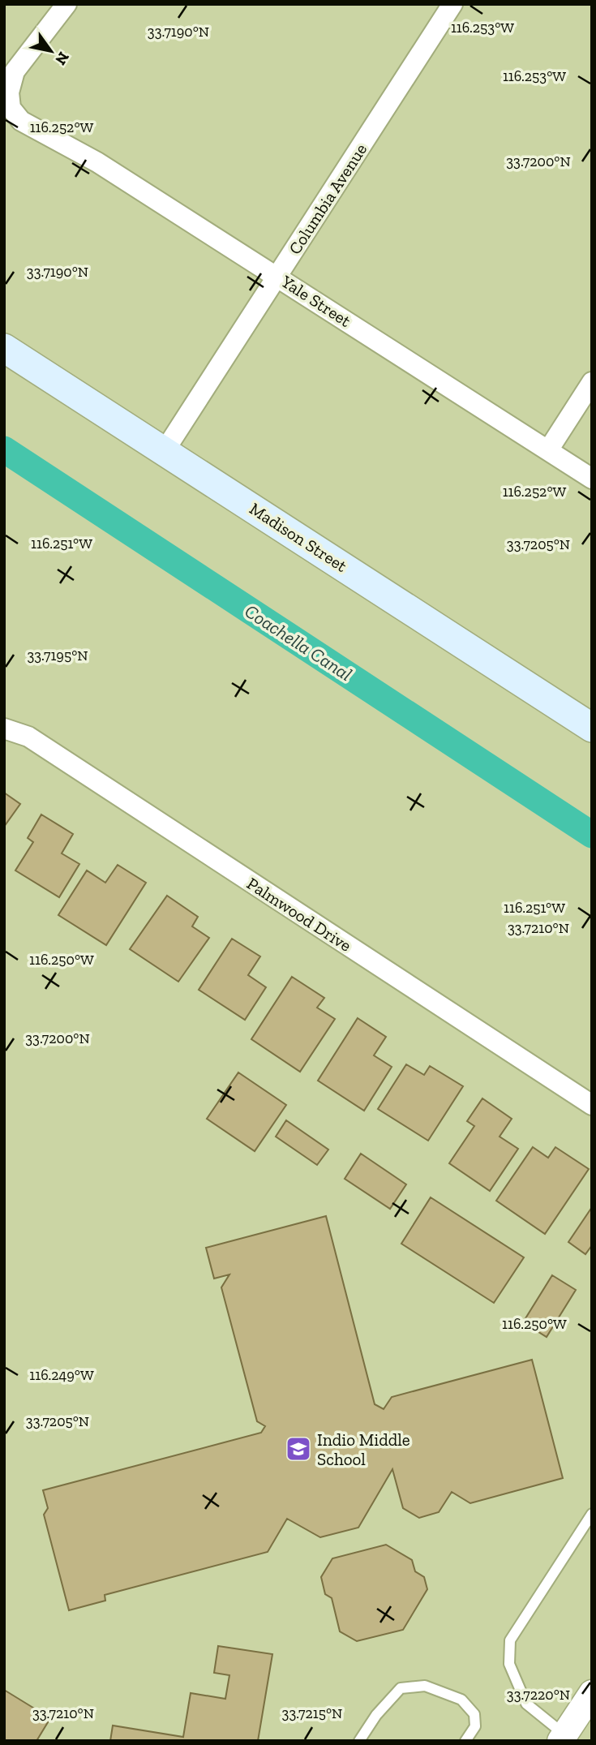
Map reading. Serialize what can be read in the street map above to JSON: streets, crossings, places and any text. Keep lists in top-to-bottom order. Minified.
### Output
{"streets":{"main road":["Madison Street"],"street":["Columbia Avenue","Yale Street","Palmwood Drive"]},"crossings":[["Columbia Avenue","Yale Street"],["Columbia Avenue","Madison Street"]],"water":["Coachella Canal"],"places":{"school or university":["Indio Middle School"]},"north":"bottom right","coordinates":["116.253°W","33.7190°N","116.252°W","33.7200°N","116.251°W","33.7205°N","33.7195°N","33.7210°N","116.250°W","116.249°W","33.7220°N","33.7215°N"]}
